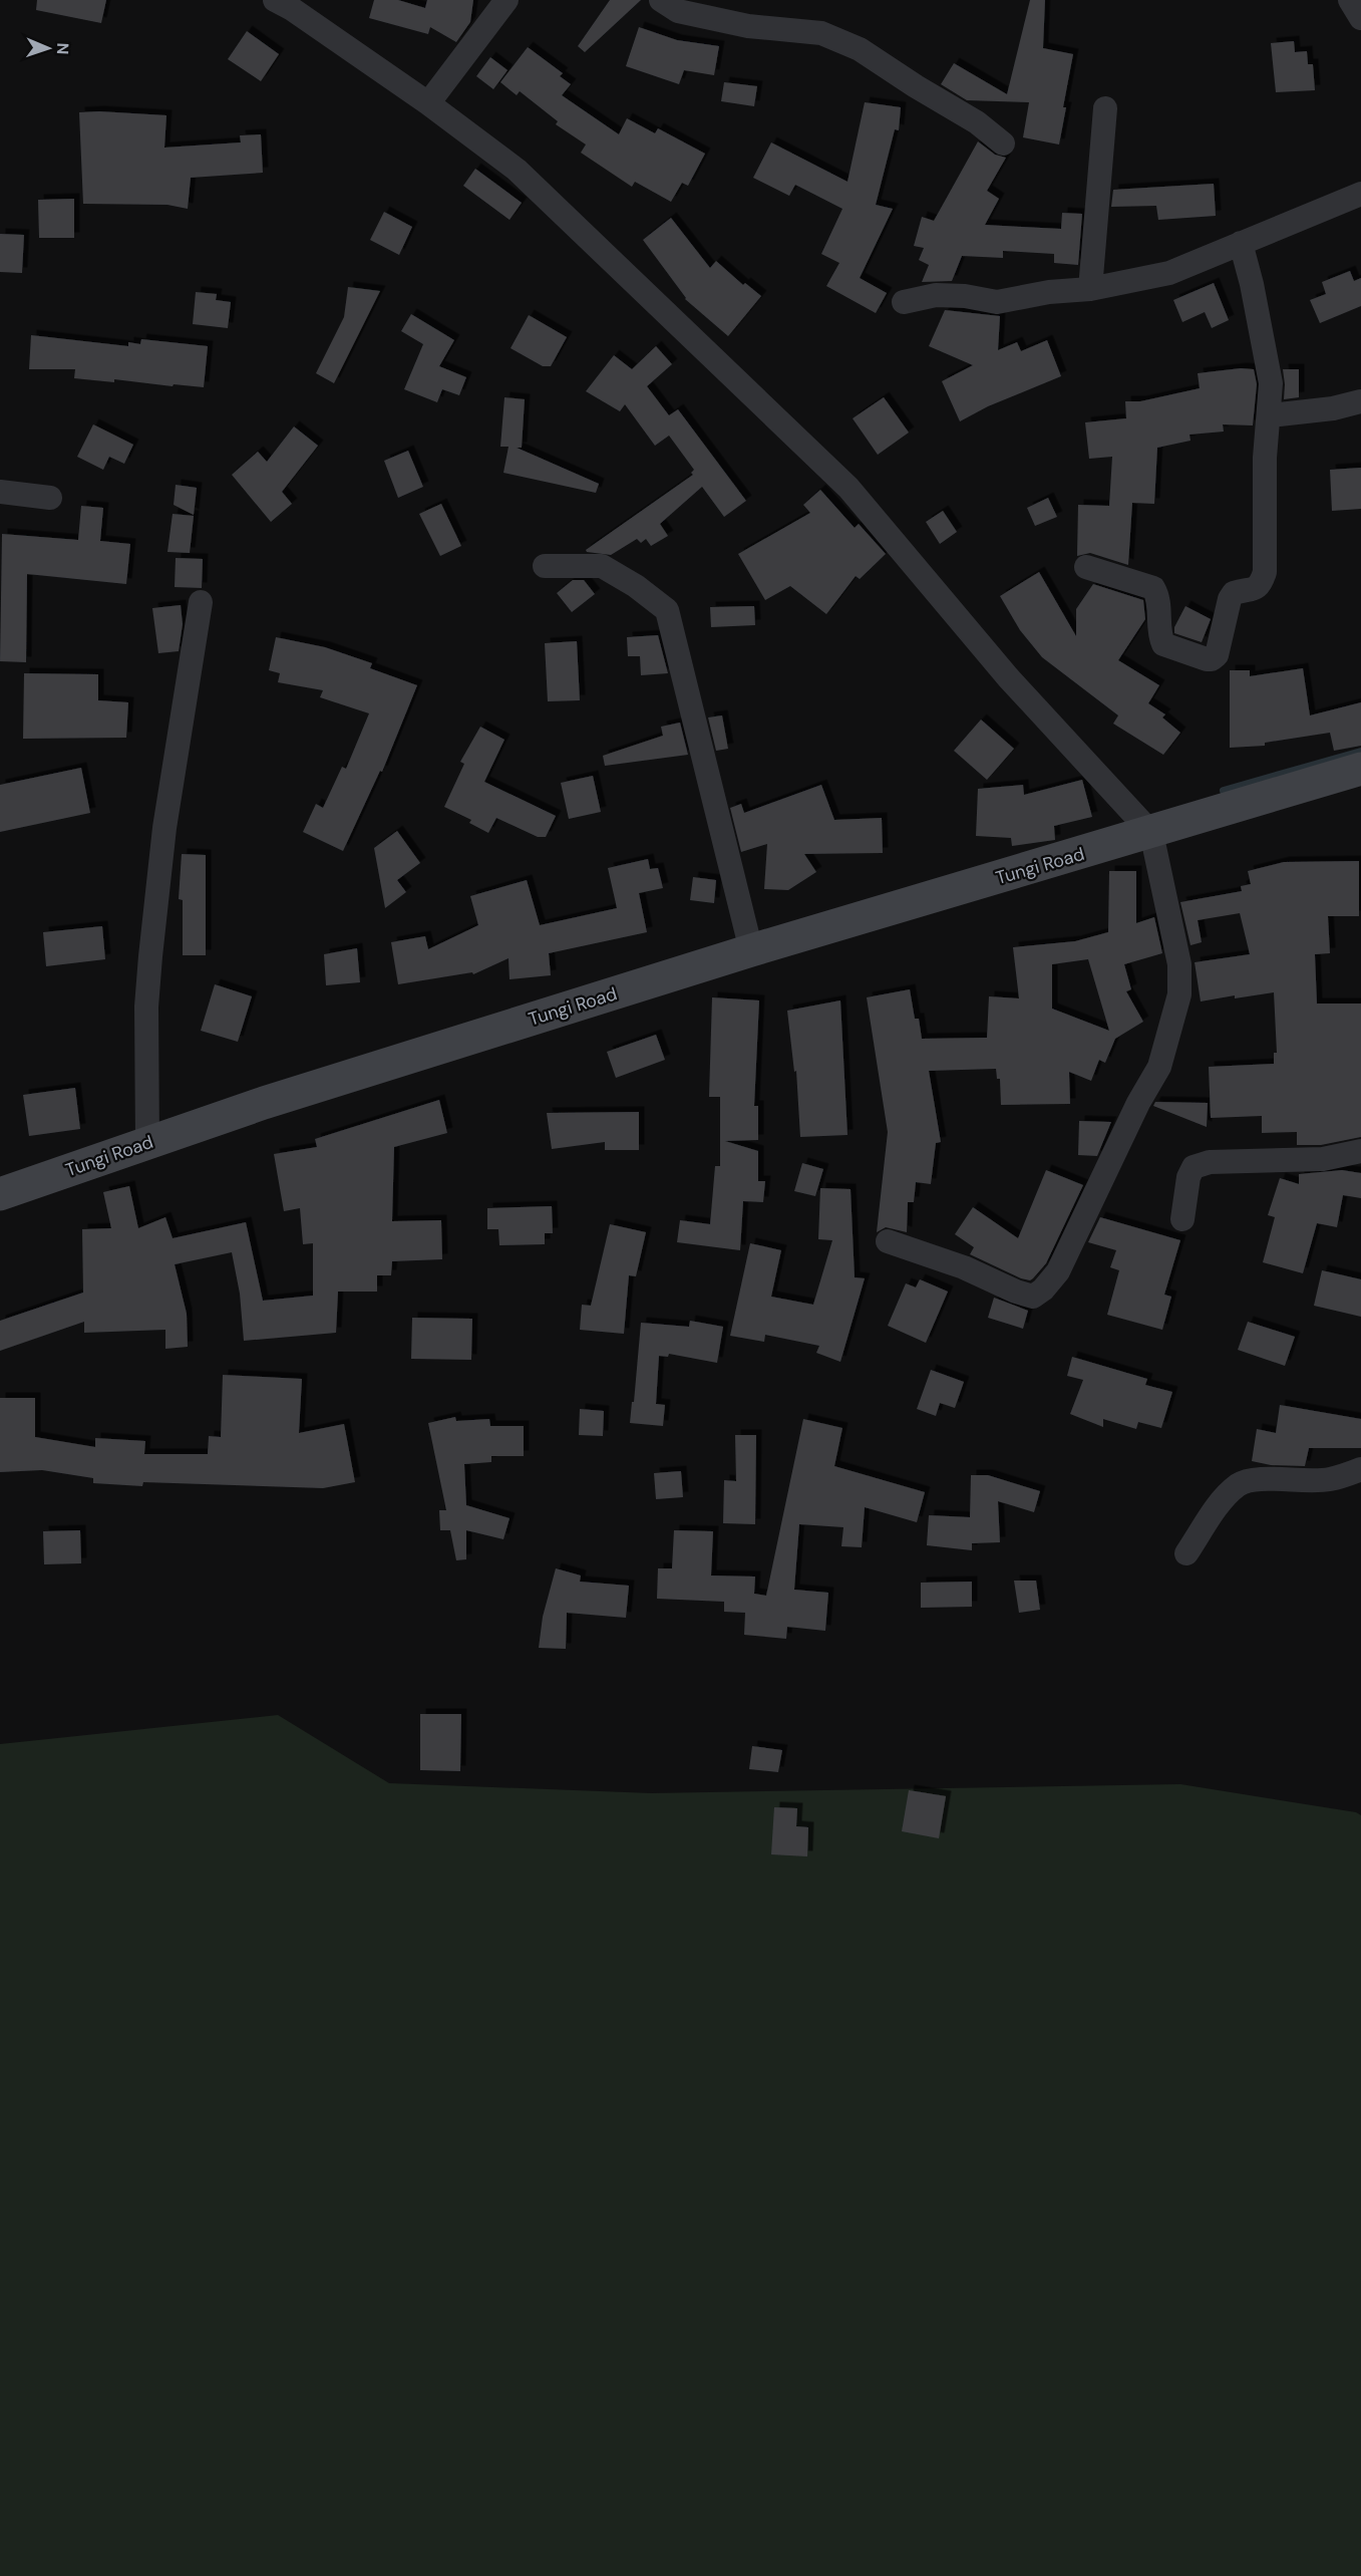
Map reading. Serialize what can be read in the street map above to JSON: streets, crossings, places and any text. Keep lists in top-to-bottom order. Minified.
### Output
{"streets":{"main road":["Tungi Road"]},"north":"right"}
